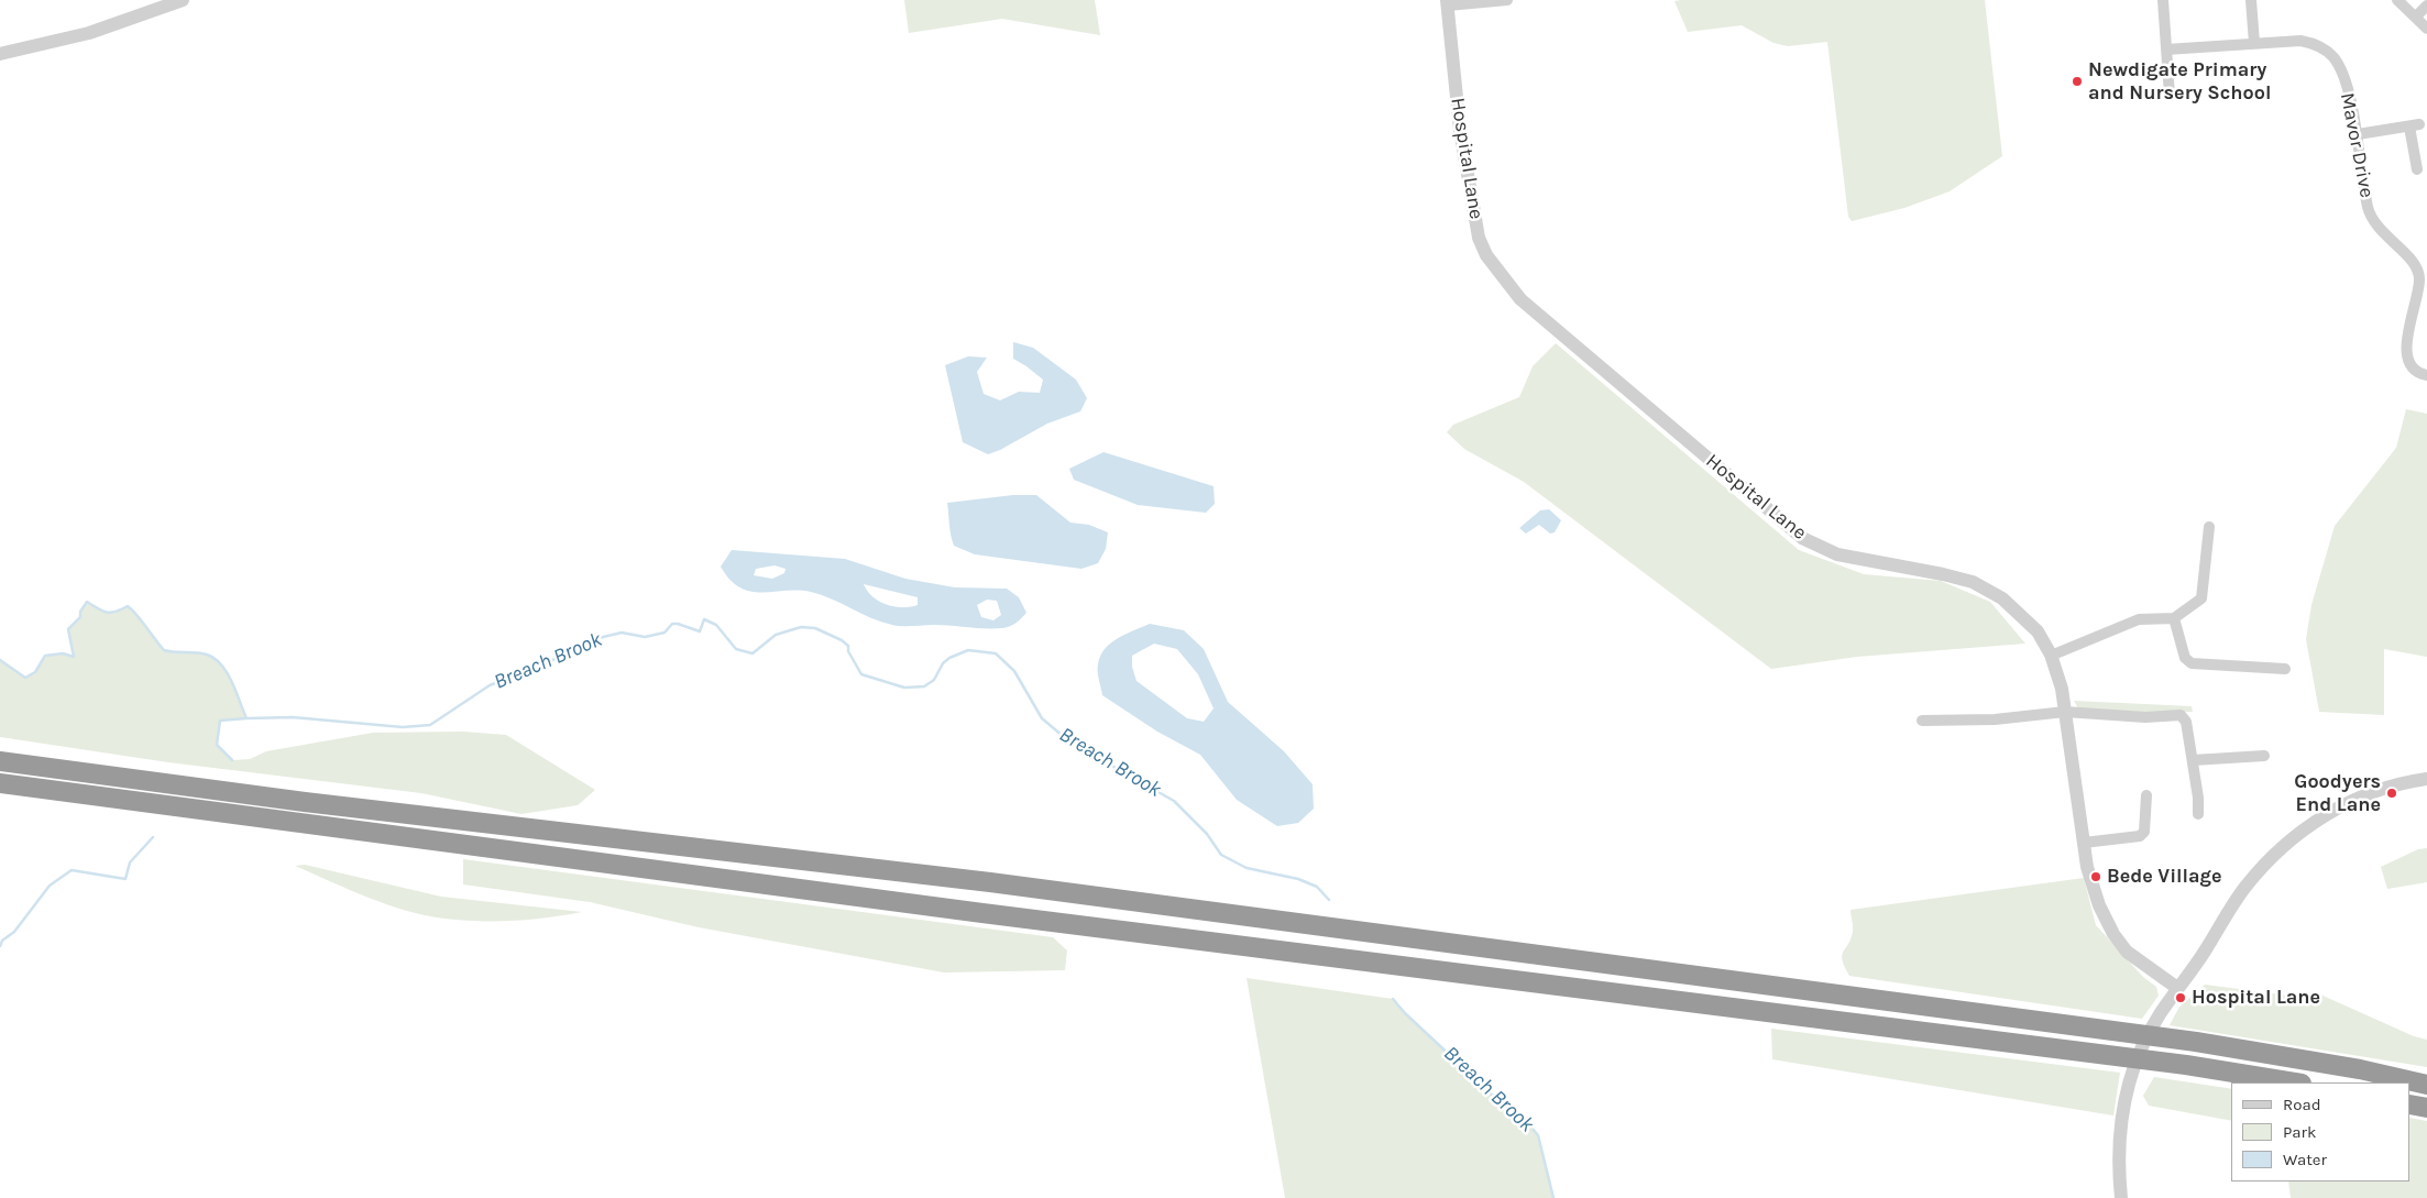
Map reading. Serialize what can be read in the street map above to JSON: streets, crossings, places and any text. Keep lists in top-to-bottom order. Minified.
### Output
{"streets":{"street":["Mavor Drive","Hospital Lane"]},"water":["Breach Brook"],"places":["Newdigate Primary and Nursery School","Goodyers End Lane","Bede Village","Hospital Lane"],"legend":["Road","Park","Water"]}
